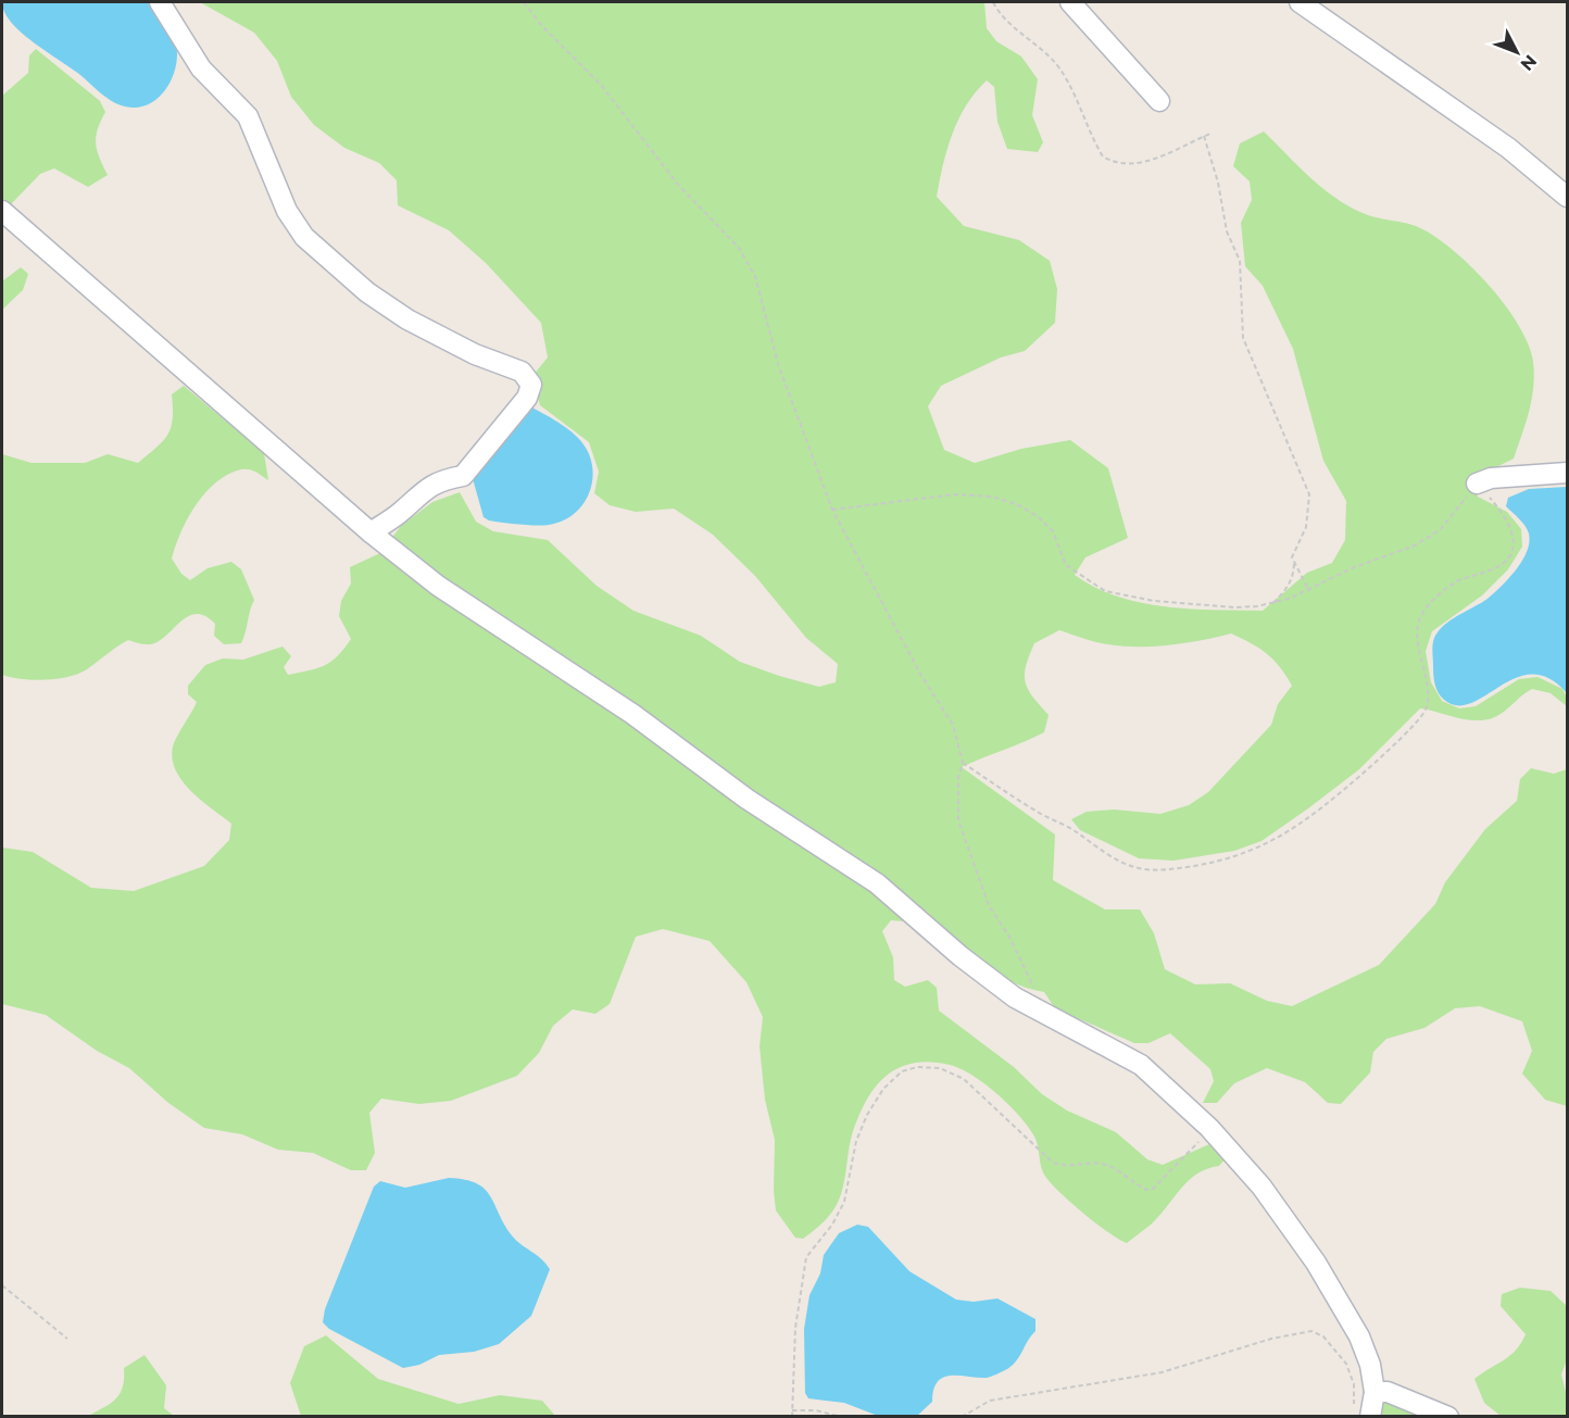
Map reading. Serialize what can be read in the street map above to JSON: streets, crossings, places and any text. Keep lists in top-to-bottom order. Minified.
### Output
{"north":"bottom right"}
